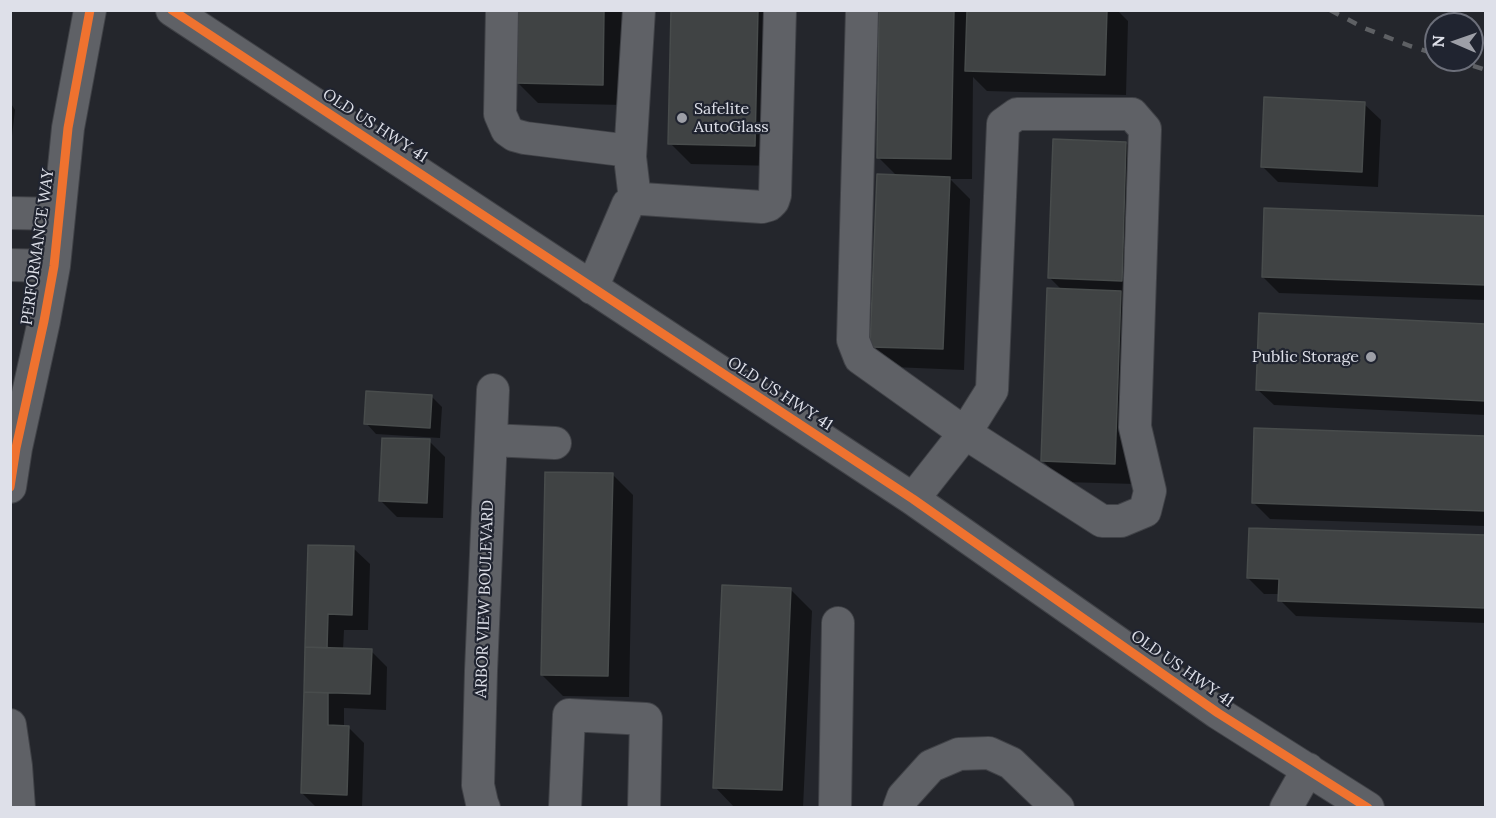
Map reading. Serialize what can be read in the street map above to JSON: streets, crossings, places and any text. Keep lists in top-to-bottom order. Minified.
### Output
{"streets":{"street":["OLD US HWY 41","PERFORMANCE WAY","ARBOR VIEW BOULEVARD"]},"places":["Safelite AutoGlass","Public Storage"],"north":"left"}
